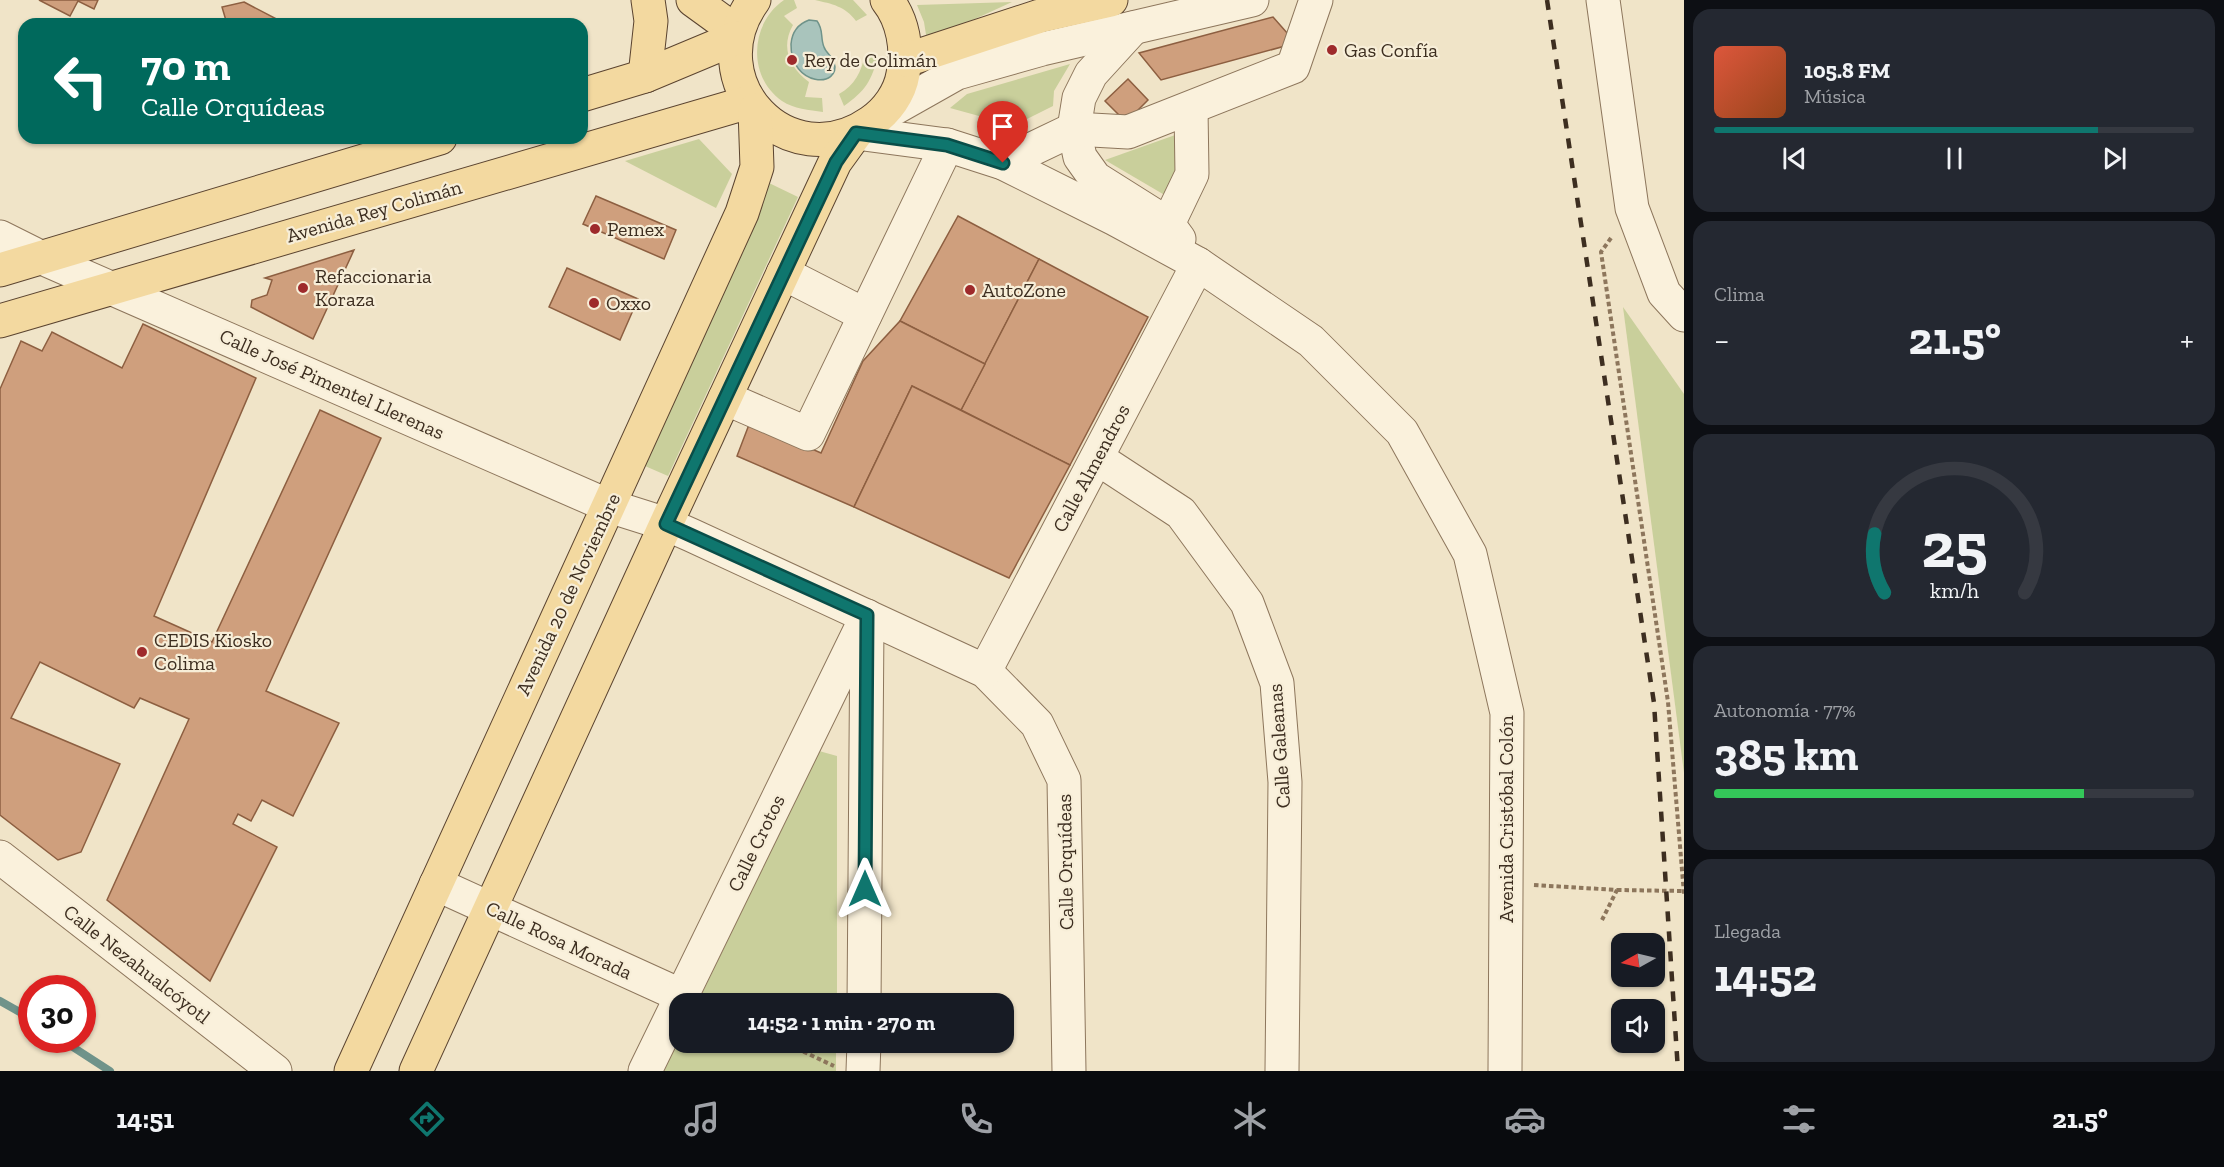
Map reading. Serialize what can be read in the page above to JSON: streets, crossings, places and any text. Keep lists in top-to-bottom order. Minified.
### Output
{"streets":{"main road":["Avenida Rey Colimán","Avenida 20 de Noviembre"],"street":["Calle José Pimentel Llerenas","Calle Almendros","Calle Galeanas","Avenida Cristóbal Colón","Calle Crotos","Calle Orquídeas","Calle Rosa Morada","Calle Nezahualcóyotl"]},"crossings":[["Avenida Rey Colimán","Calle José Pimentel Llerenas"],["Avenida Rey Colimán","Avenida 20 de Noviembre"],["Calle José Pimentel Llerenas","Avenida 20 de Noviembre"],["Calle José Pimentel Llerenas","Calle Orquídeas"],["Calle Almendros","Calle Galeanas"],["Calle Almendros","Avenida Cristóbal Colón"],["Calle Almendros","Calle Orquídeas"],["Avenida 20 de Noviembre","Calle Rosa Morada"],["Calle Crotos","Calle Orquídeas"]],"places":["Gas Confía","Rey de Colimán","Pemex","Refaccionaria Koraza","AutoZone","Oxxo","CEDIS Kiosko Colima"],"north":"left","page":{"turn":["70 m","Calle Orquídeas"],"song":["105.8 FM","Música"],"tile":["Clima",["Autonomía · 77%","385 km"],["Llegada","14:52"]],"heat":["−","21.5°","+"],"limit":"30","trip":"14:52 · 1 min · 270 m","tabs":["14:51","21.5°"],"gauge":["25","km/h"]}}
